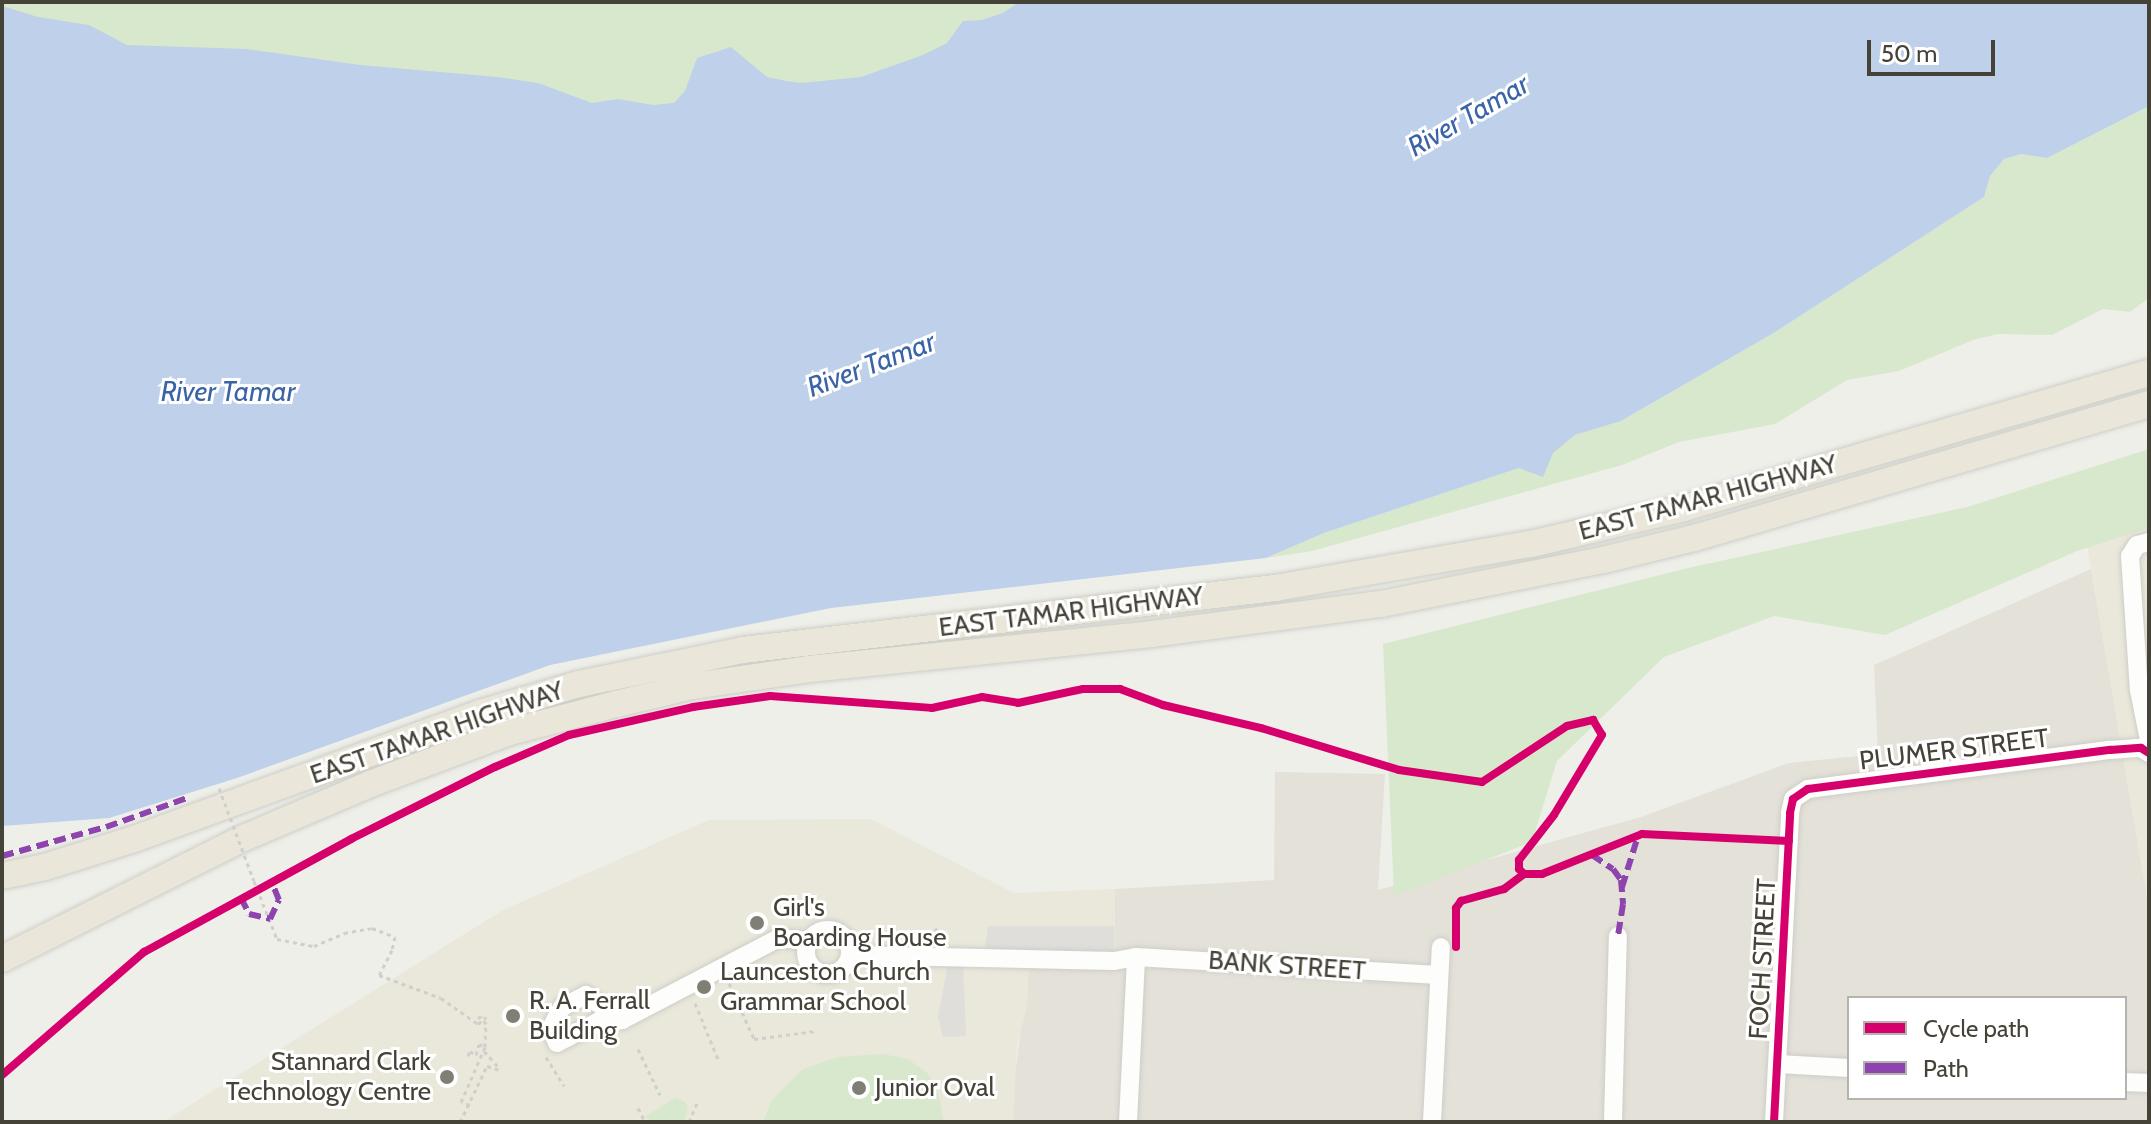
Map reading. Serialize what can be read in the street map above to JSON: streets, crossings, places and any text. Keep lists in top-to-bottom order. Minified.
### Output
{"streets":{"highway":["EAST TAMAR HIGHWAY"],"street":["PLUMER STREET","FOCH STREET","BANK STREET"]},"crossings":[["PLUMER STREET","FOCH STREET"]],"water":["River Tamar"],"places":["Girl's Boarding House","Launceston Church Grammar School","R. A. Ferrall Building","Stannard Clark Technology Centre","Junior Oval"],"legend":["Cycle path","Path"],"scale_bar":"50 m"}
